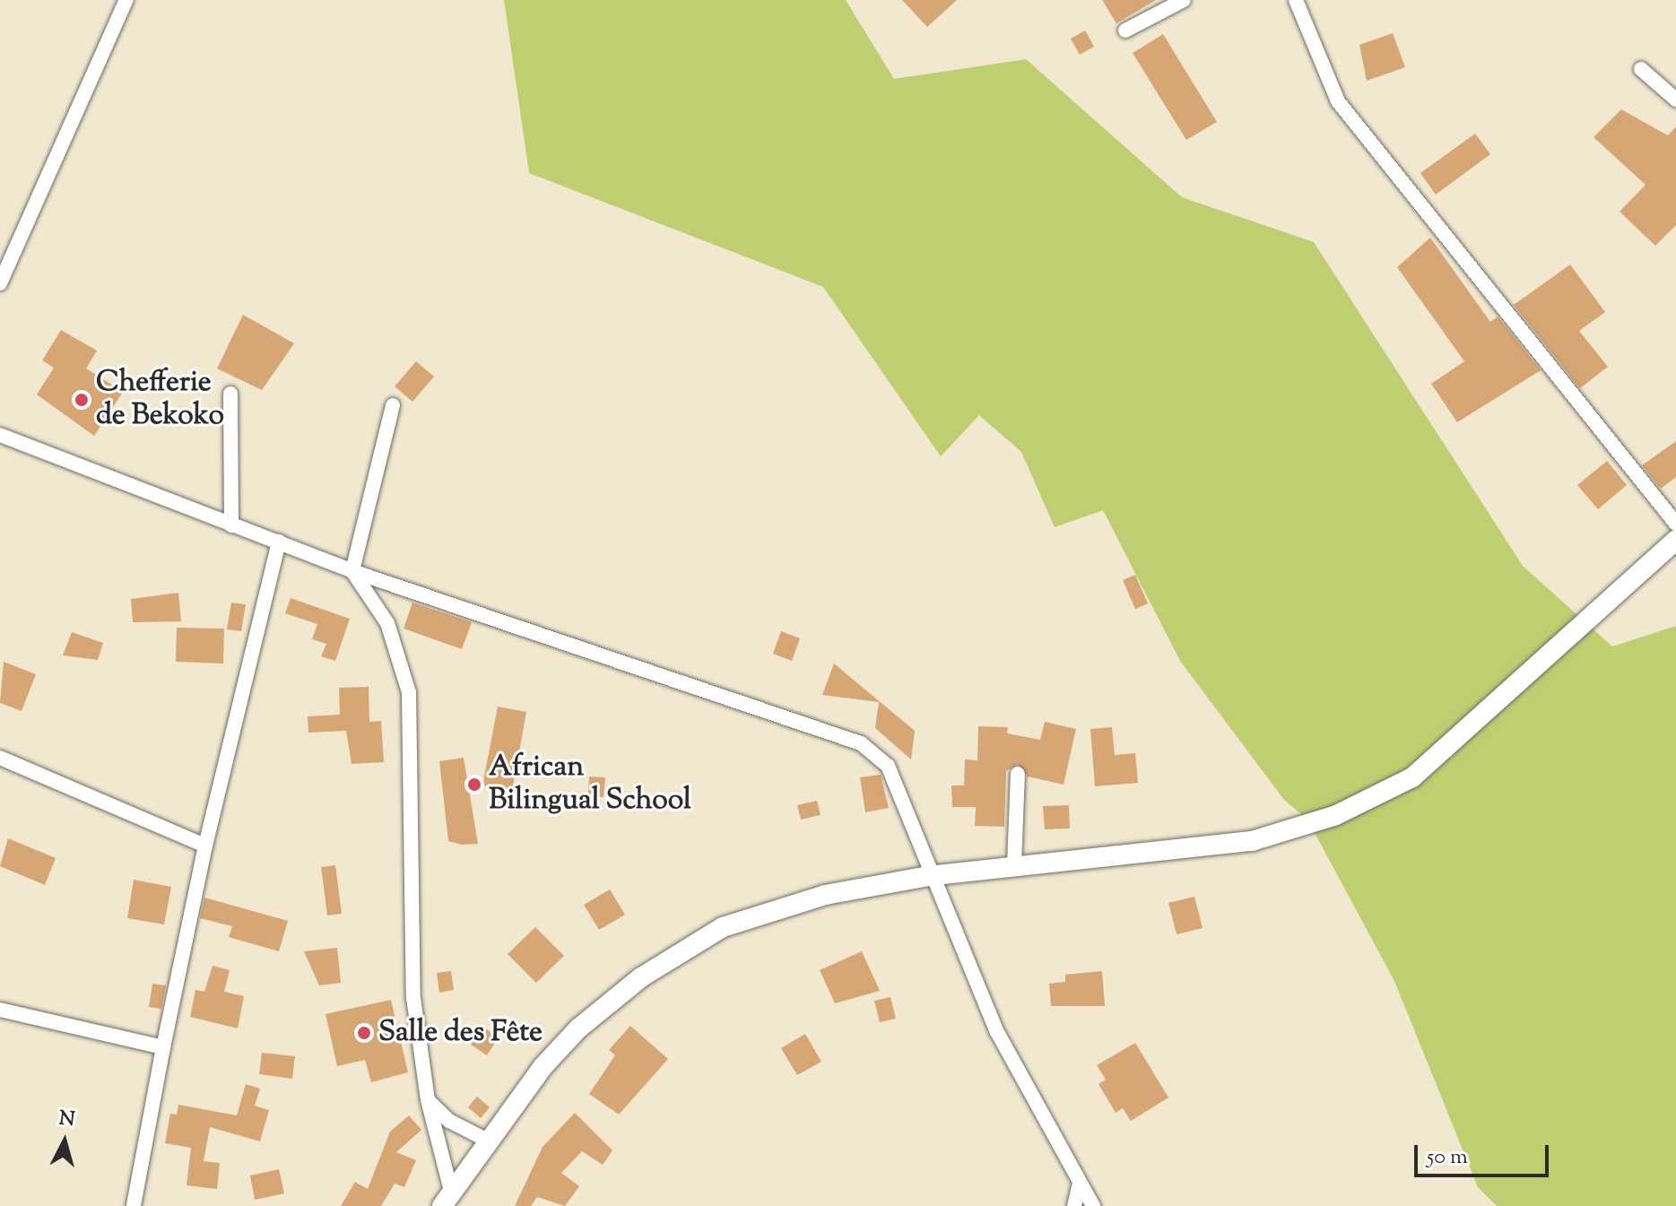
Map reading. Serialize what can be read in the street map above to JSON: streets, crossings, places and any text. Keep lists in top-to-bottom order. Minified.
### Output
{"places":["Chefferie de Bekoko","African Bilingual School","Salle des Fête"],"scale_bar":"50 m","north":"top"}
